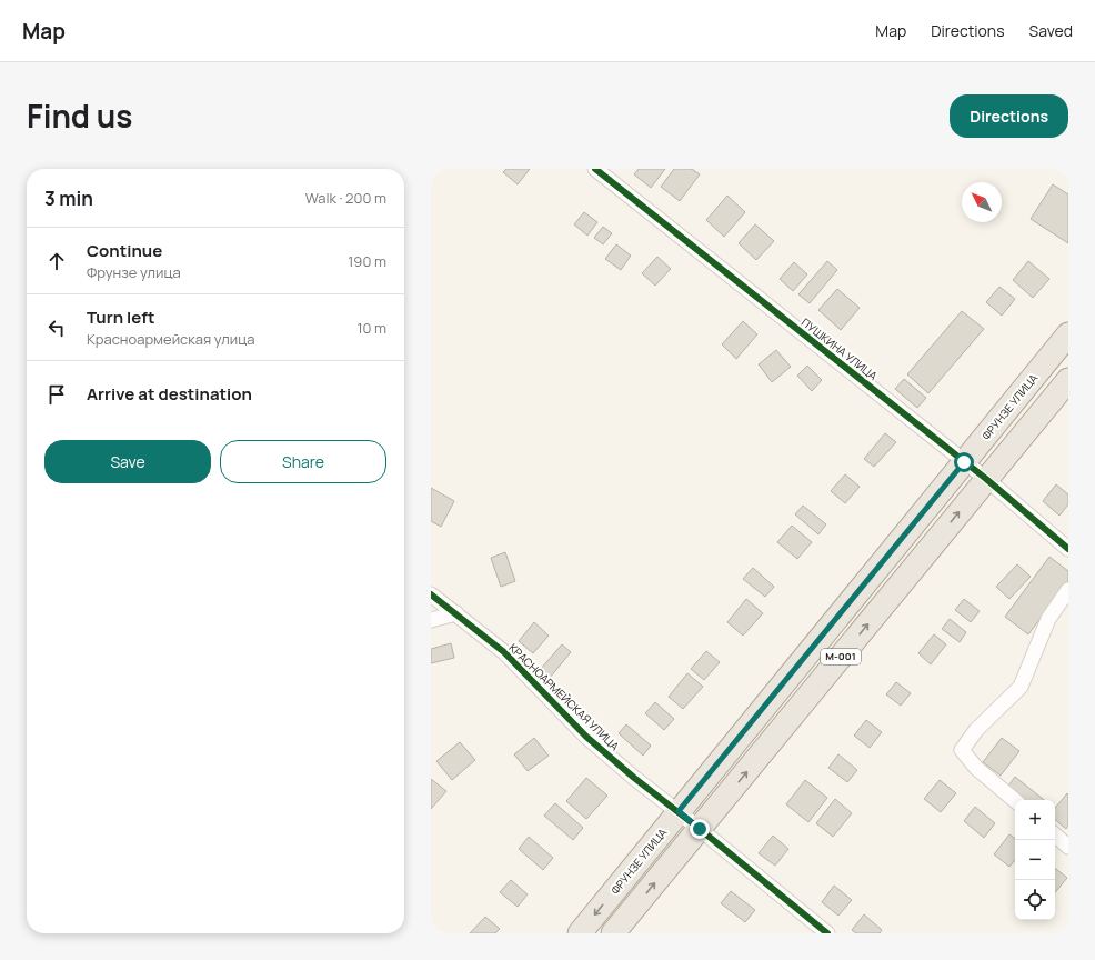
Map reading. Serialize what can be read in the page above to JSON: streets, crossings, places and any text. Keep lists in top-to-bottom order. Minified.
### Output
{"streets":{"main road":["ФРУНЗЕ УЛИЦА","M-001"],"street":["ПУШКИНА УЛИЦА","КРАСНОАРМЕЙСКАЯ УЛИЦА"]},"crossings":[["ПУШКИНА УЛИЦА","ФРУНЗЕ УЛИЦА"],["ПУШКИНА УЛИЦА","M-001"],["ФРУНЗЕ УЛИЦА","КРАСНОАРМЕЙСКАЯ УЛИЦА"],["M-001","КРАСНОАРМЕЙСКАЯ УЛИЦА"]],"north":"top left","page":{"header":"Map","nav":["Map","Directions","Saved"],"title":"Find us","buttons":["Directions",["Save","Share"]],"heading":["3 min","Walk · 200 m"],"list":[["Continue","Фрунзе улица","190 m"],["Turn left","Красноармейская улица","10 m"],"Arrive at destination"],"map_buttons":["+","−"]}}
